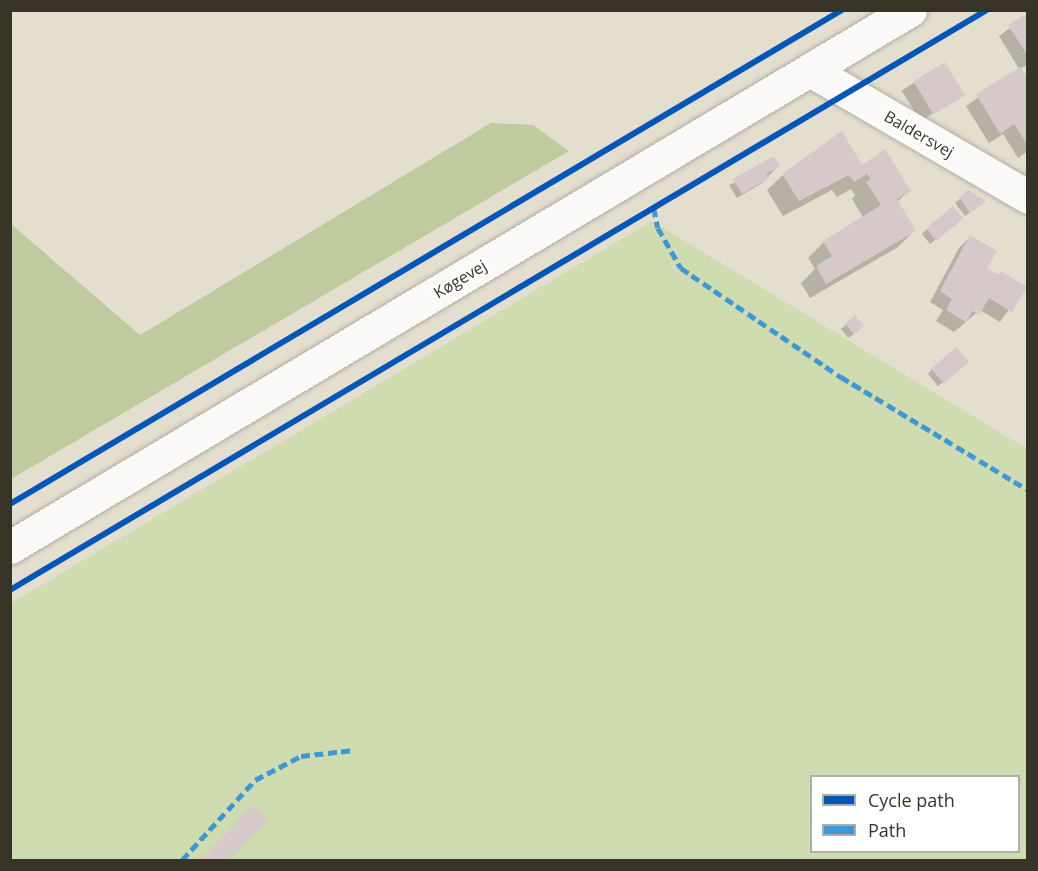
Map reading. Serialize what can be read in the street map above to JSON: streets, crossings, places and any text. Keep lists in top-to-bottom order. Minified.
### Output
{"streets":{"street":["Baldersvej","Køgevej"]},"crossings":[["Baldersvej","Køgevej"]],"legend":["Cycle path","Path"]}
